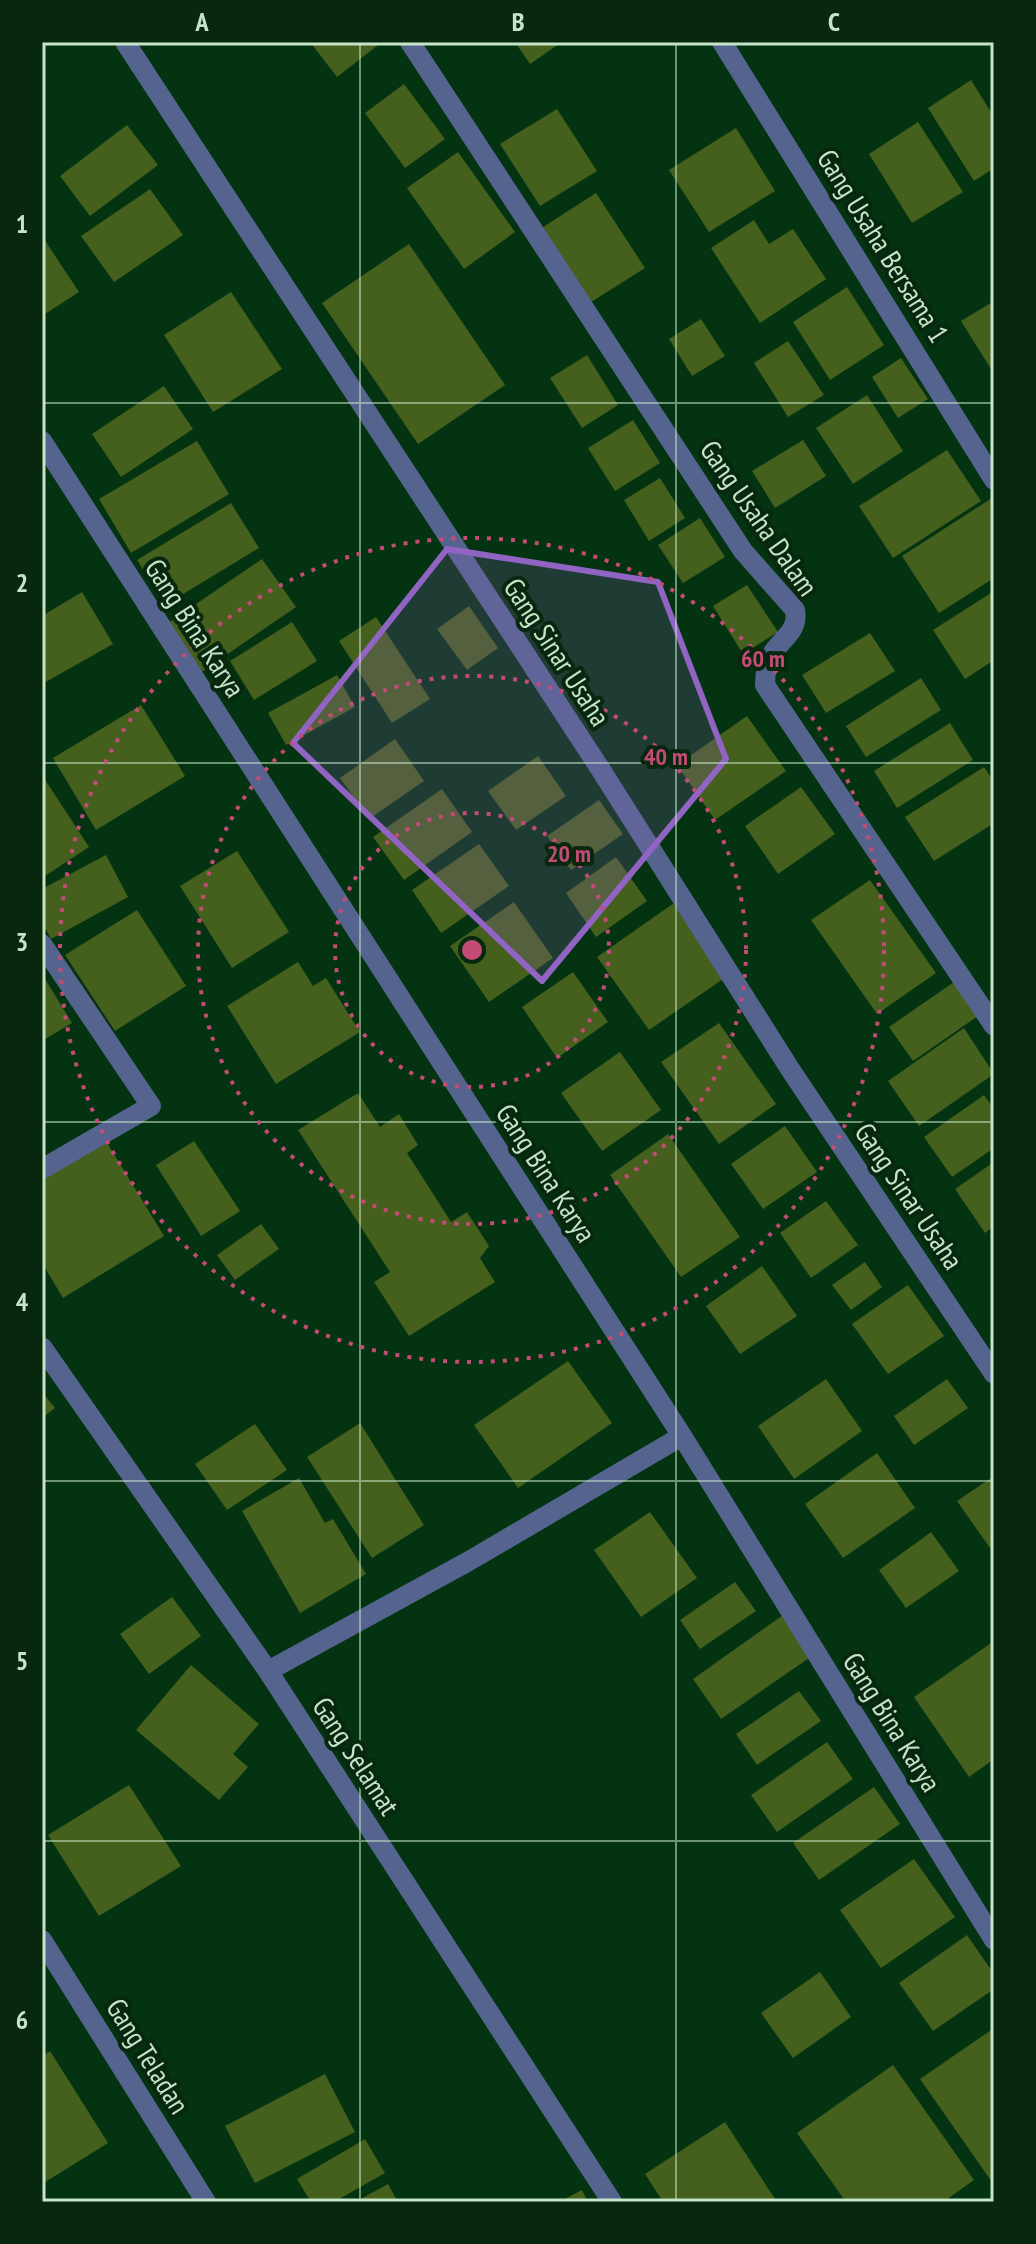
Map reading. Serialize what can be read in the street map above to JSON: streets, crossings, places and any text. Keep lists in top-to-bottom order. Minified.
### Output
{"streets":{"street":["Gang Usaha Bersama 1","Gang Usaha Dalam","Gang Bina Karya","Gang Sinar Usaha","Gang Selamat","Gang Teladan"]},"grid":{"columns":["A","B","C"],"rows":["1","2","3","4","5","6"]},"rings":["60 m","40 m","20 m"]}
